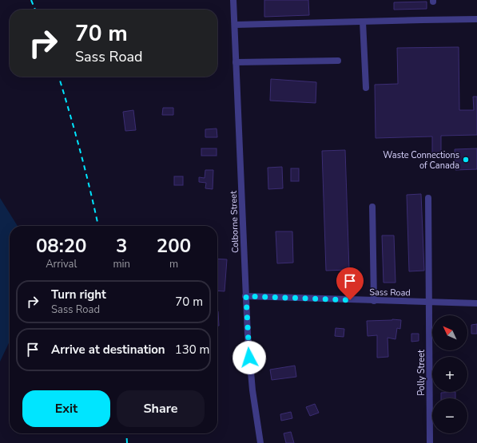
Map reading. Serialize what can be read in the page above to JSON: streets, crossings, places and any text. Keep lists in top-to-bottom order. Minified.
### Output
{"streets":{"street":["Colborne Street","Sass Road","Polly Street"]},"crossings":[["Colborne Street","Sass Road"],["Sass Road","Polly Street"]],"places":["Waste Connections of Canada"],"north":"top left","page":{"turn":["70 m","Sass Road"],"eta":["08:20","Arrival","3","min","200","m"],"list":[{"name":"Turn right","note":"Sass Road","value":"70 m"},{"name":"Arrive at destination","value":"130 m"}],"map_buttons":["+","−"],"buttons":["Exit","Share"]}}
